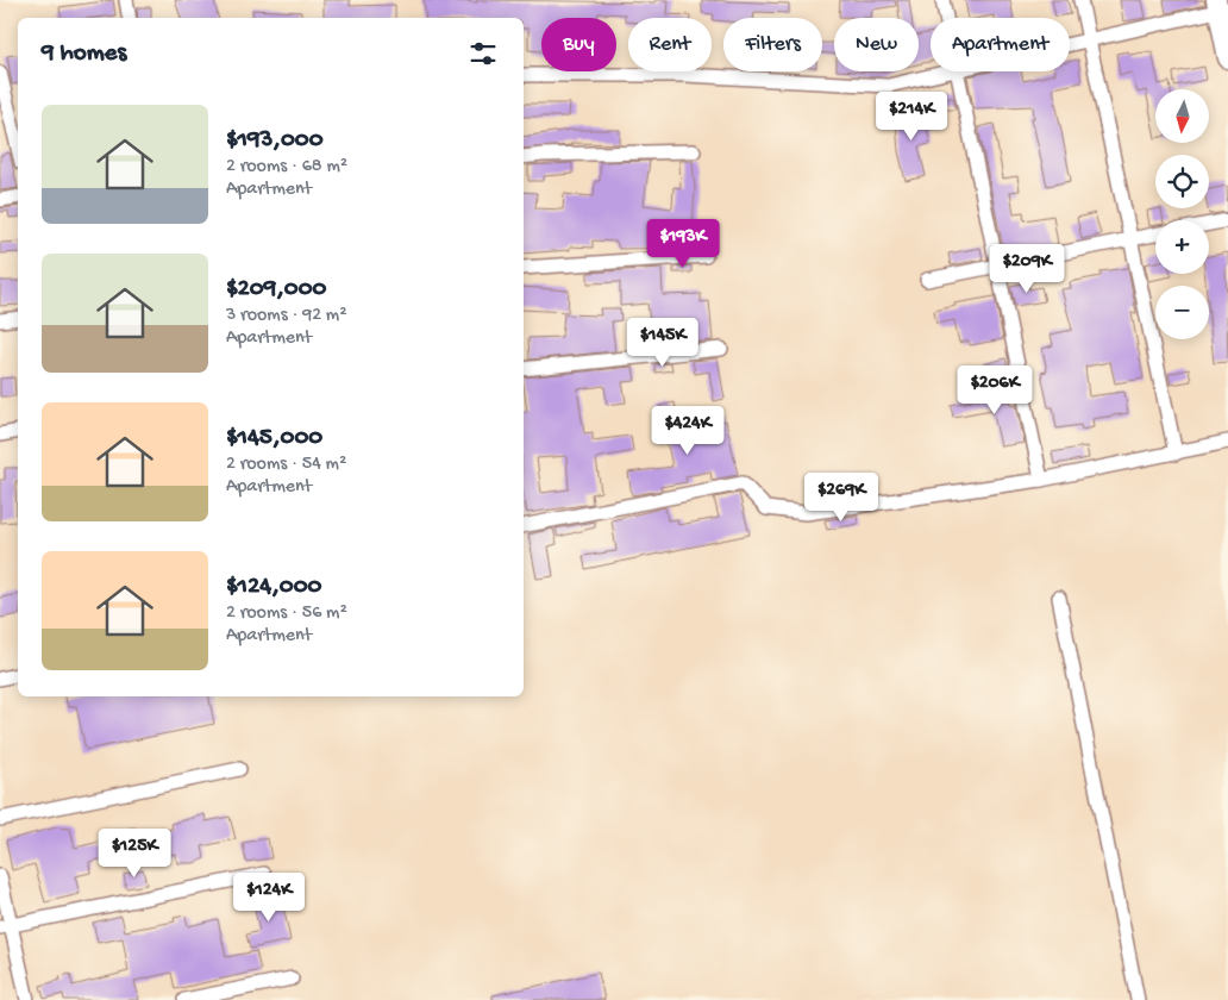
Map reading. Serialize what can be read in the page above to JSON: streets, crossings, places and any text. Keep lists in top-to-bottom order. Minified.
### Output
{"north":"bottom","page":{"chip":["Buy","Rent","Filters","New","Apartment"],"heading":"9 homes","map_buttons":["+","−"],"list":[{"name":"$193,000","note":"2 rooms · 68 m² · Apartment"},{"name":"$209,000","note":"3 rooms · 92 m² · Apartment"},{"name":"$145,000","note":"2 rooms · 54 m² · Apartment"},{"name":"$124,000","note":"2 rooms · 56 m² · Apartment"}],"price":["$214K","$193K","$209K","$145K","$206K","$424K","$269K","$125K","$124K"]}}
